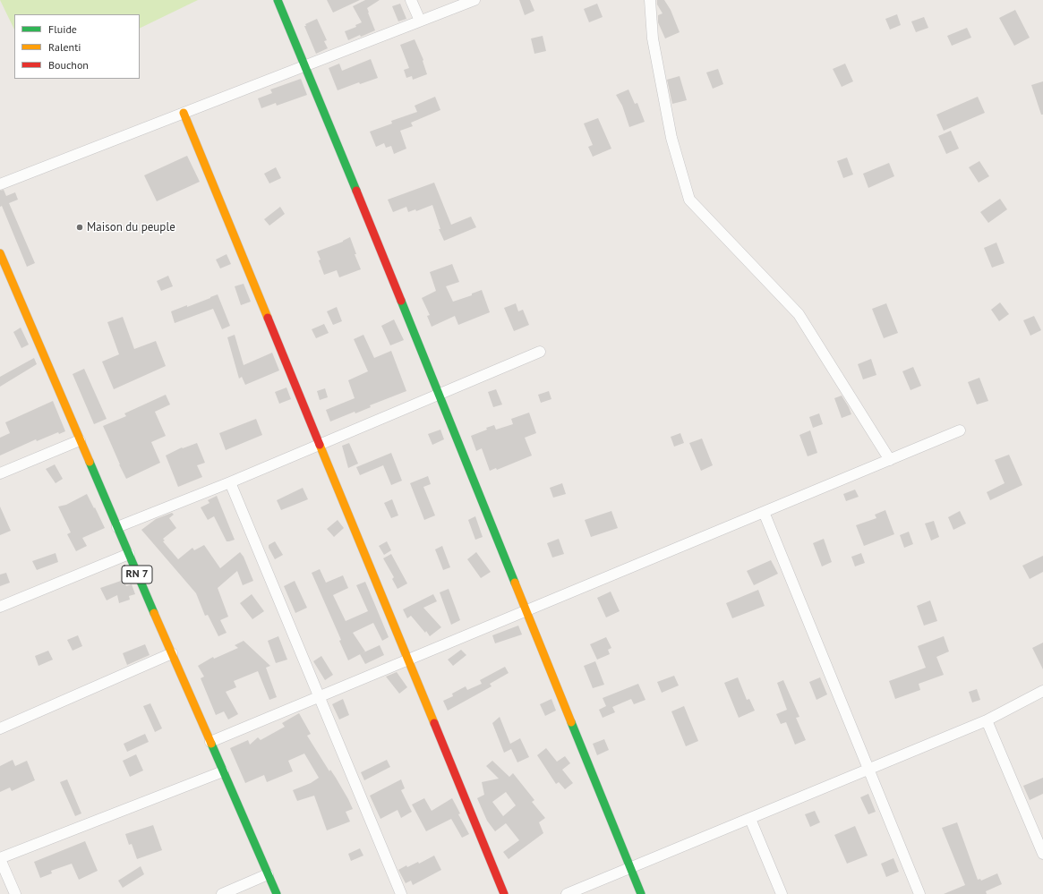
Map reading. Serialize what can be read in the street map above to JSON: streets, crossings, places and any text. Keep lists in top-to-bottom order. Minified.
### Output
{"streets":{"street":["RN 7"]},"places":["Maison du peuple"],"legend":["Fluide","Ralenti","Bouchon"]}
